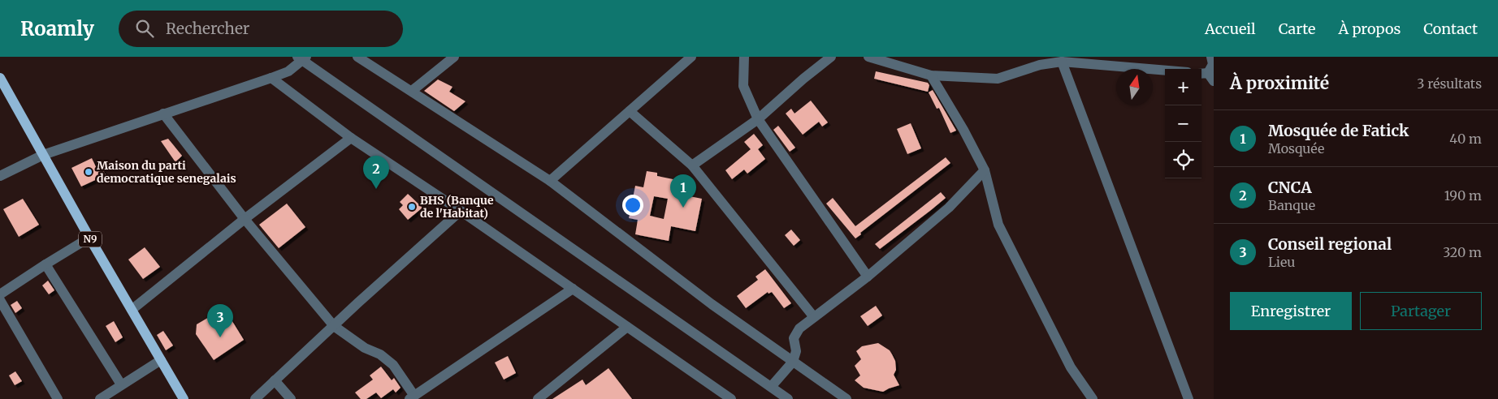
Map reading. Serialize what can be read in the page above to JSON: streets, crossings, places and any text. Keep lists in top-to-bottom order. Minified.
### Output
{"streets":{"main road":["N9"]},"places":["Maison du parti democratique senegalais","BHS (Banque de l'Habitat)"],"north":"top","page":{"header":"Roamly","search":"Rechercher","nav":["Accueil","Carte","À propos","Contact"],"heading":["À proximité","3 résultats"],"map_buttons":["+","−"],"list":[{"mark":"1","name":"Mosquée de Fatick","note":"Mosquée","value":"40 m"},{"mark":"2","name":"CNCA","note":"Banque","value":"190 m"},{"mark":"3","name":"Conseil regional","note":"Lieu","value":"320 m"}],"pins":["2","1","3"],"buttons":["Enregistrer","Partager"]}}
